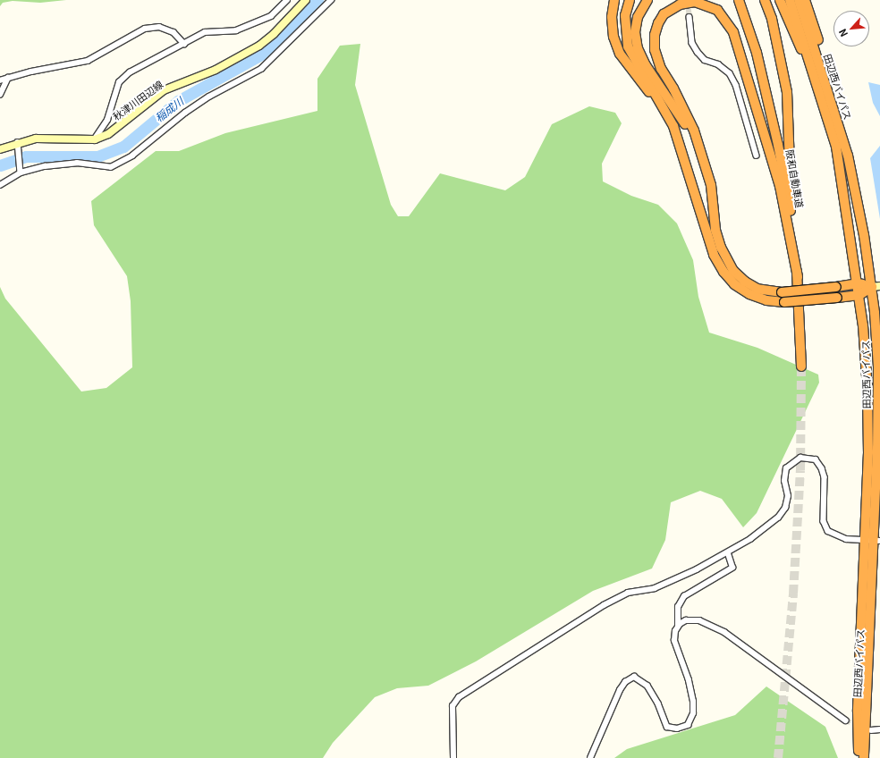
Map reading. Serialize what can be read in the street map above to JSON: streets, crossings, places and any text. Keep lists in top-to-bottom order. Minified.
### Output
{"streets":{"highway":["田辺西バイパス","阪和自動車道"],"main road":["秋津川田辺線"]},"water":["稲成川"],"north":"bottom left"}
